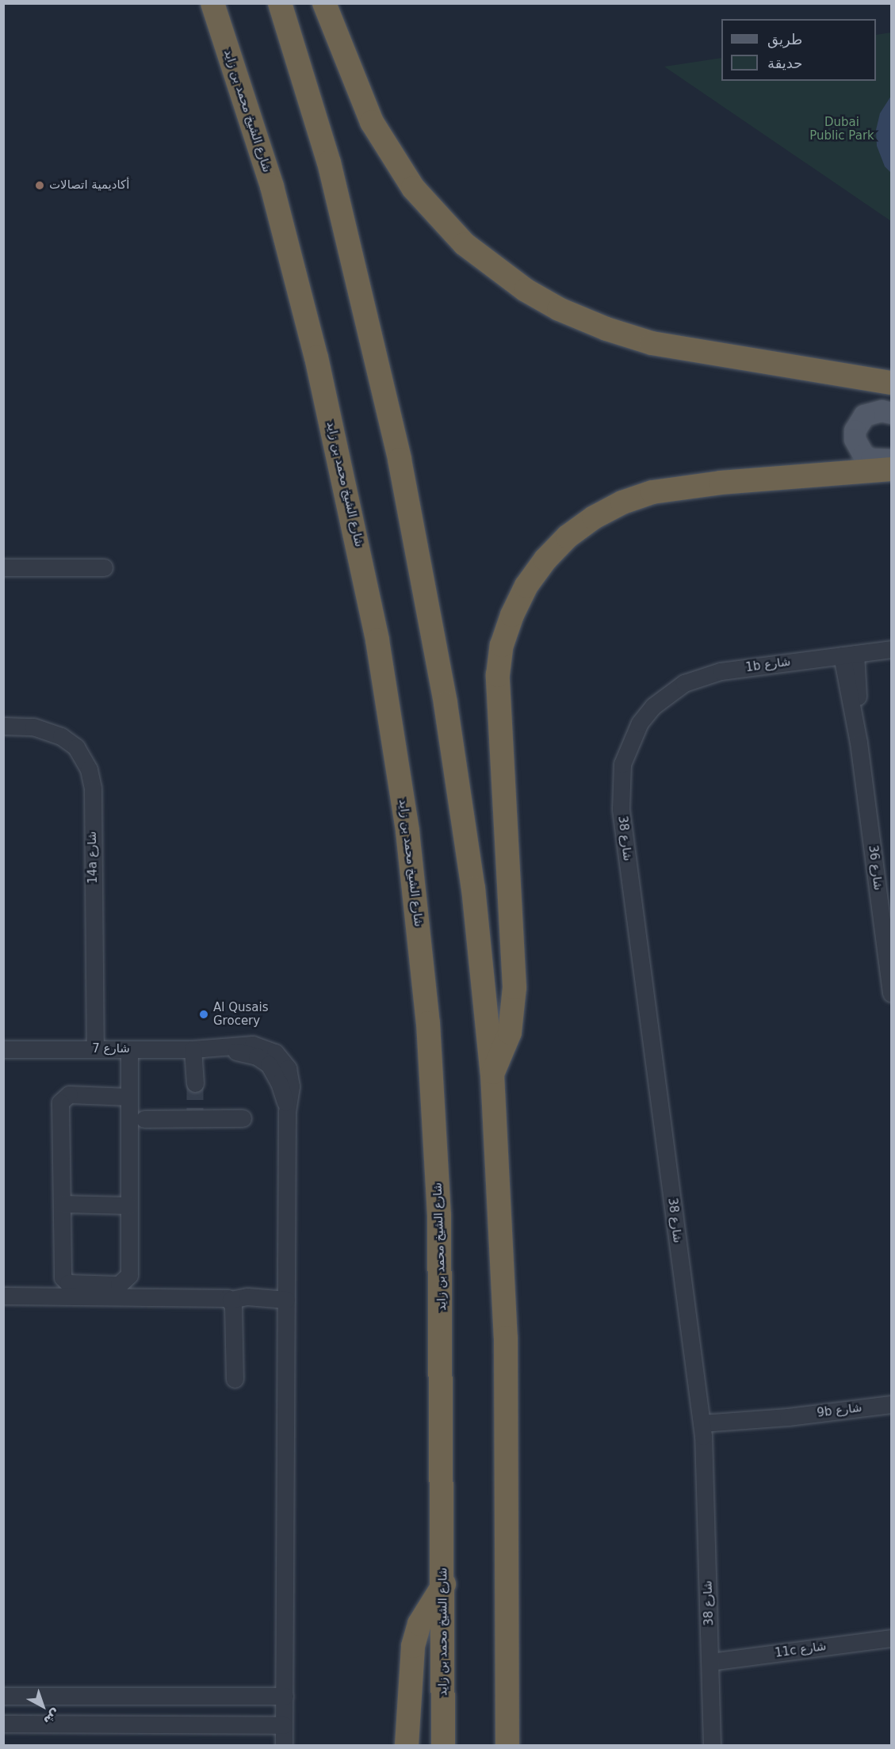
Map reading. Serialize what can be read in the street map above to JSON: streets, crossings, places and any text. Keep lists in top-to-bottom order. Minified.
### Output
{"streets":{"highway":["شارع الشيخ محمد بن زايد"],"street":["1b شارع","شارع 38","14a شارع","شارع 36","شارع 7","9b شارع","11c شارع"]},"crossings":[["1b شارع","شارع 38"],["1b شارع","شارع 36"],["شارع 38","9b شارع"],["شارع 38","11c شارع"],["14a شارع","شارع 7"]],"parks":["Dubai Public Park"],"places":["أكاديمية اتصالات","Al Qusais Grocery"],"legend":["طريق","حديقة"],"north":"bottom right"}
